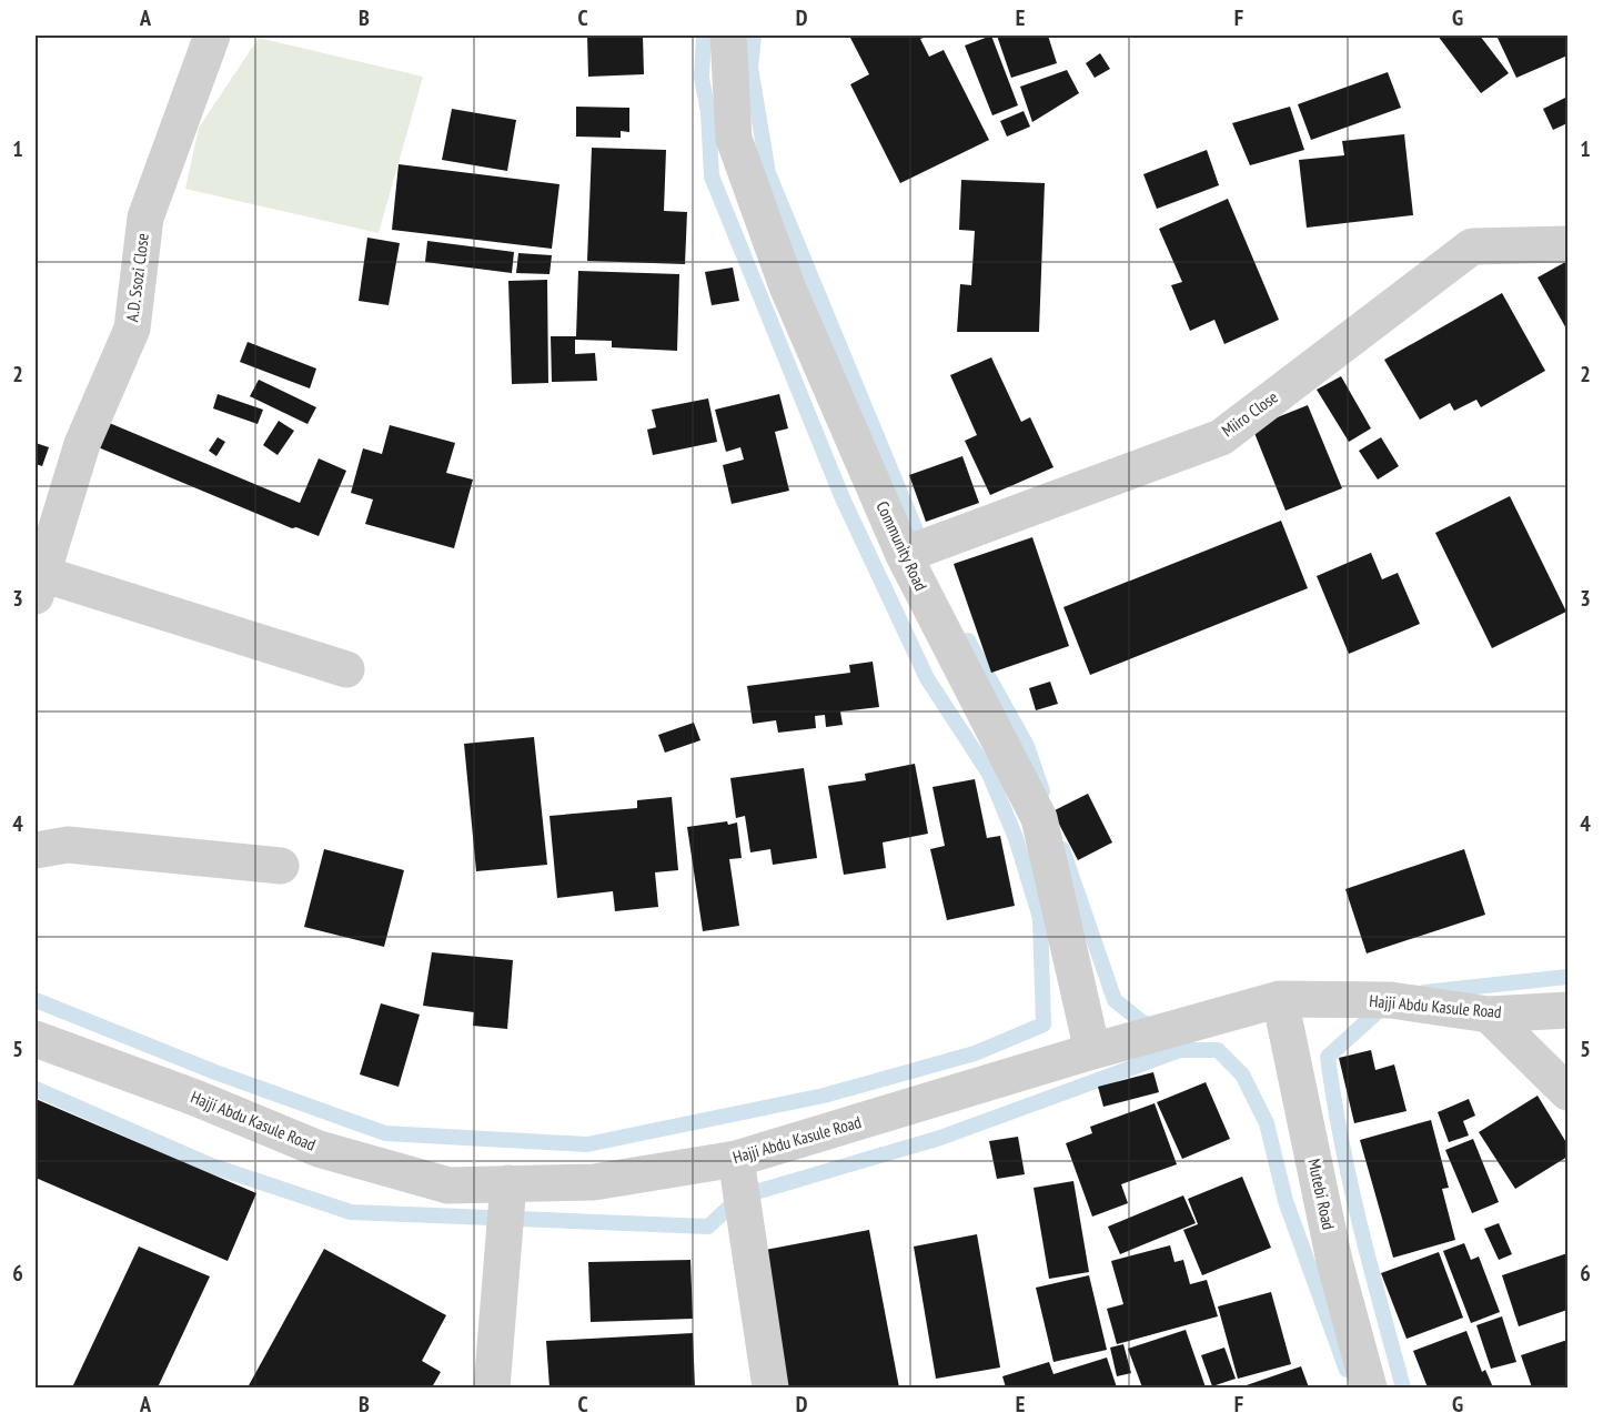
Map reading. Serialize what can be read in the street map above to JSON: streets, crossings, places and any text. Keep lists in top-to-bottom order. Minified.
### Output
{"streets":{"street":["A.D. Ssozi Close","Miiro Close","Community Road","Hajji Abdu Kasule Road","Mutebi Road"]},"crossings":[["Miiro Close","Community Road"],["Community Road","Hajji Abdu Kasule Road"],["Hajji Abdu Kasule Road","Mutebi Road"]],"grid":{"columns":["A","B","C","D","E","F","G"],"rows":["1","2","3","4","5","6"]}}
